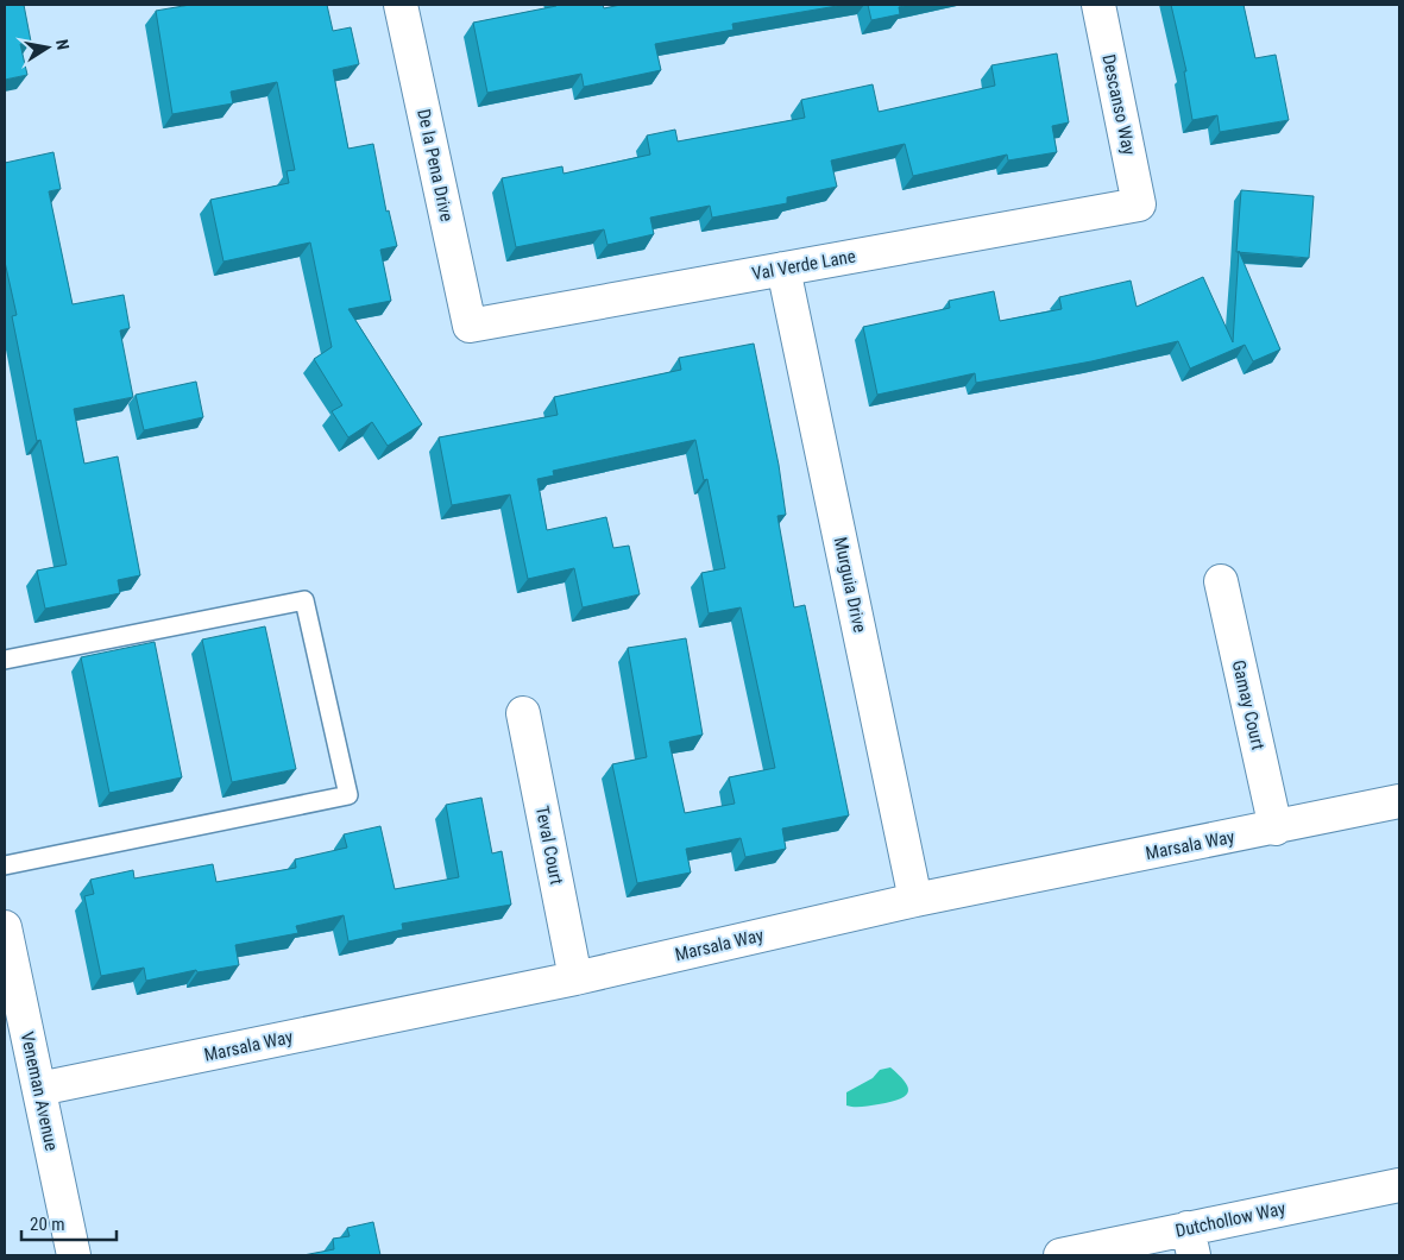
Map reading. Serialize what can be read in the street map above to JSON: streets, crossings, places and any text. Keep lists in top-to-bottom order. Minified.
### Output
{"streets":{"street":["Descanso Way","De la Pena Drive","Val Verde Lane","Murguia Drive","Gamay Court","Teval Court","Marsala Way","Veneman Avenue","Dutchollow Way"]},"crossings":[["Descanso Way","Val Verde Lane"],["De la Pena Drive","Val Verde Lane"],["Val Verde Lane","Murguia Drive"],["Murguia Drive","Marsala Way"],["Gamay Court","Marsala Way"],["Teval Court","Marsala Way"],["Marsala Way","Veneman Avenue"]],"scale_bar":"20 m","north":"right"}
